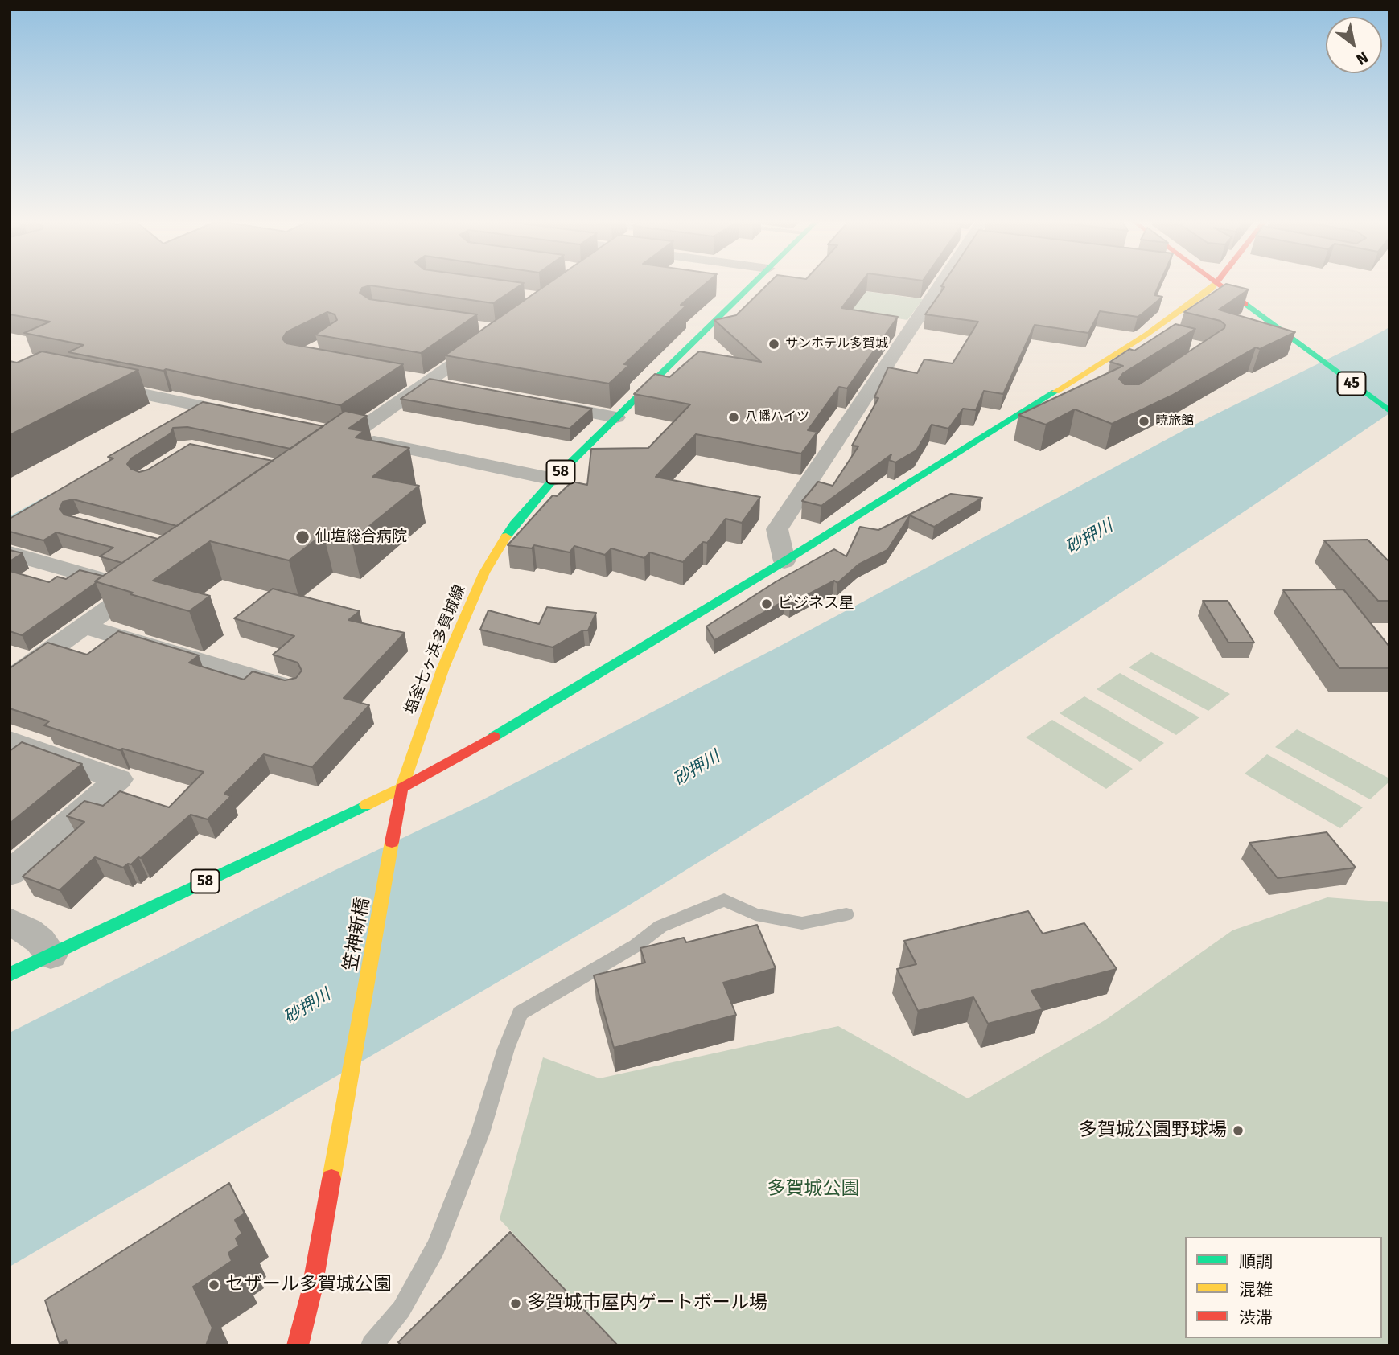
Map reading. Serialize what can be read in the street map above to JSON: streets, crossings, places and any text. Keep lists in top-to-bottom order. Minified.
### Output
{"streets":{"main road":["45","58","塩釜七ヶ浜多賀城線","笠神新橋"]},"crossings":[["58","塩釜七ヶ浜多賀城線"],["塩釜七ヶ浜多賀城線","笠神新橋"]],"water":["砂押川"],"parks":["多賀城公園"],"places":["サンホテル多賀城","八幡ハイツ","暁旅館","仙塩総合病院","ビジネス星","多賀城公園野球場","セザール多賀城公園","多賀城市屋内ゲートボール場"],"legend":["順調","混雑","渋滞"],"north":"bottom right"}
